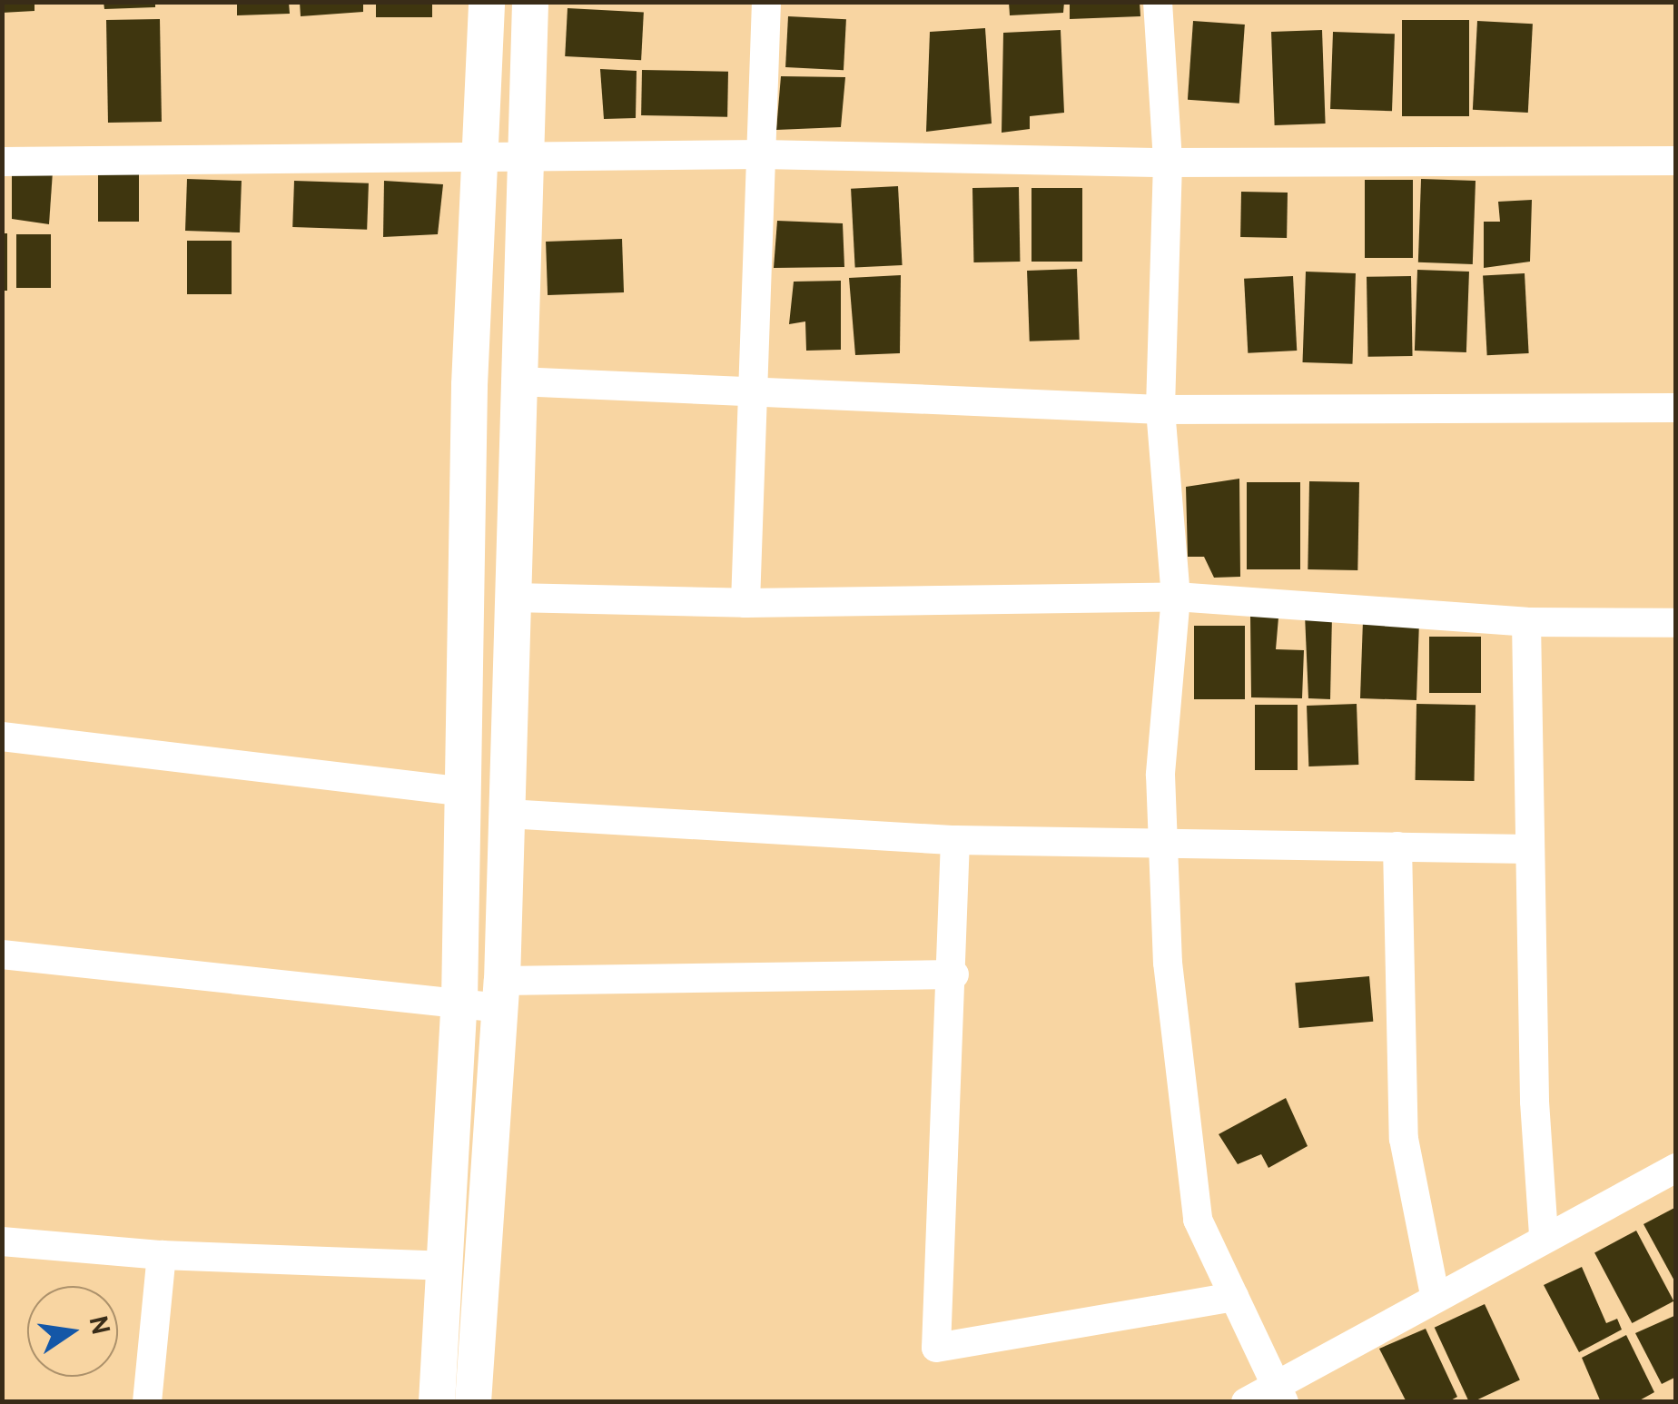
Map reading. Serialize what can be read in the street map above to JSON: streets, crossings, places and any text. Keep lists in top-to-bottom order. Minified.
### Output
{"north":"right"}
